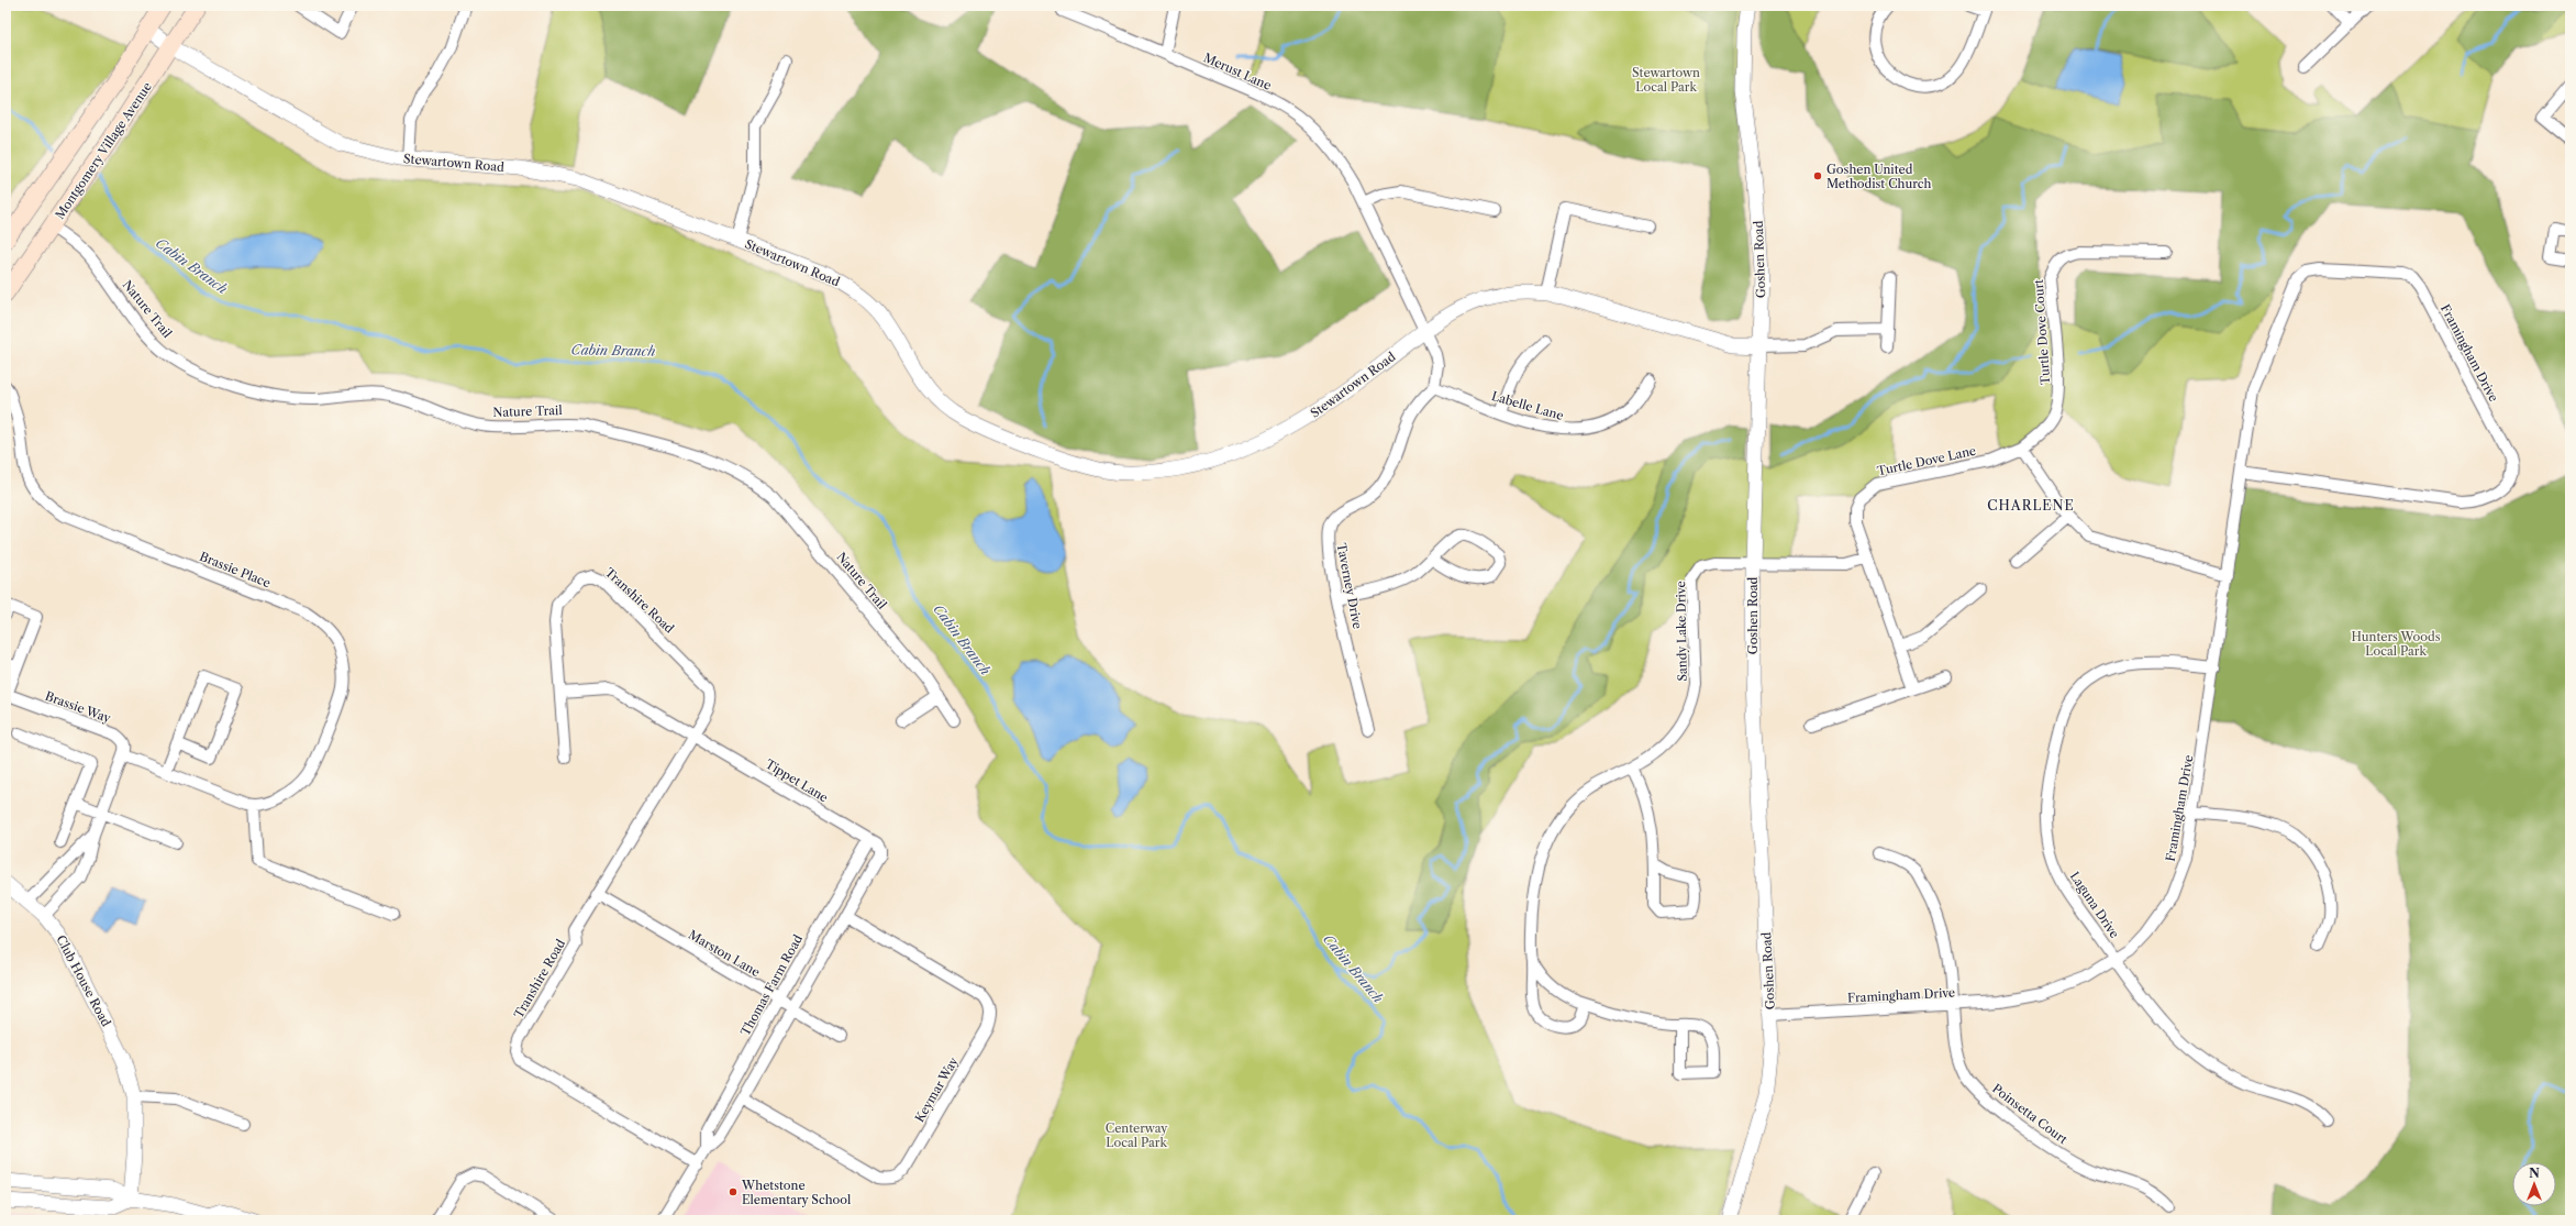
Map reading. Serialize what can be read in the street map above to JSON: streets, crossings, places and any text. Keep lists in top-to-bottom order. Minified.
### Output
{"streets":{"main road":["Montgomery Village Avenue"],"street":["Merust Lane","Stewartown Road","Goshen Road","Nature Trail","Turtle Dove Court","Framingham Drive","Labelle Lane","Turtle Dove Lane","Brassie Place","Taverney Drive","Transhire Road","Sandy Lake Drive","Brassie Way","Tippet Lane","Laguna Drive","Marston Lane","Club House Road","Thomas Farm Road","Keymar Way","Poinsetta Court"]},"crossings":[["Merust Lane","Stewartown Road"],["Montgomery Village Avenue","Stewartown Road"],["Montgomery Village Avenue","Nature Trail"],["Stewartown Road","Goshen Road"],["Goshen Road","Framingham Drive"],["Goshen Road","Sandy Lake Drive"],["Turtle Dove Court","Turtle Dove Lane"],["Framingham Drive","Laguna Drive"],["Framingham Drive","Poinsetta Court"],["Labelle Lane","Taverney Drive"],["Turtle Dove Lane","Sandy Lake Drive"],["Transhire Road","Tippet Lane"],["Transhire Road","Marston Lane"],["Transhire Road","Thomas Farm Road"],["Tippet Lane","Thomas Farm Road"],["Marston Lane","Thomas Farm Road"],["Thomas Farm Road","Keymar Way"]],"districts":["CHARLENE"],"water":["Cabin Branch"],"parks":["Stewartown Local Park","Hunters Woods Local Park","Centerway Local Park"],"places":["Goshen United Methodist Church","Whetstone Elementary School"],"north":"top"}
